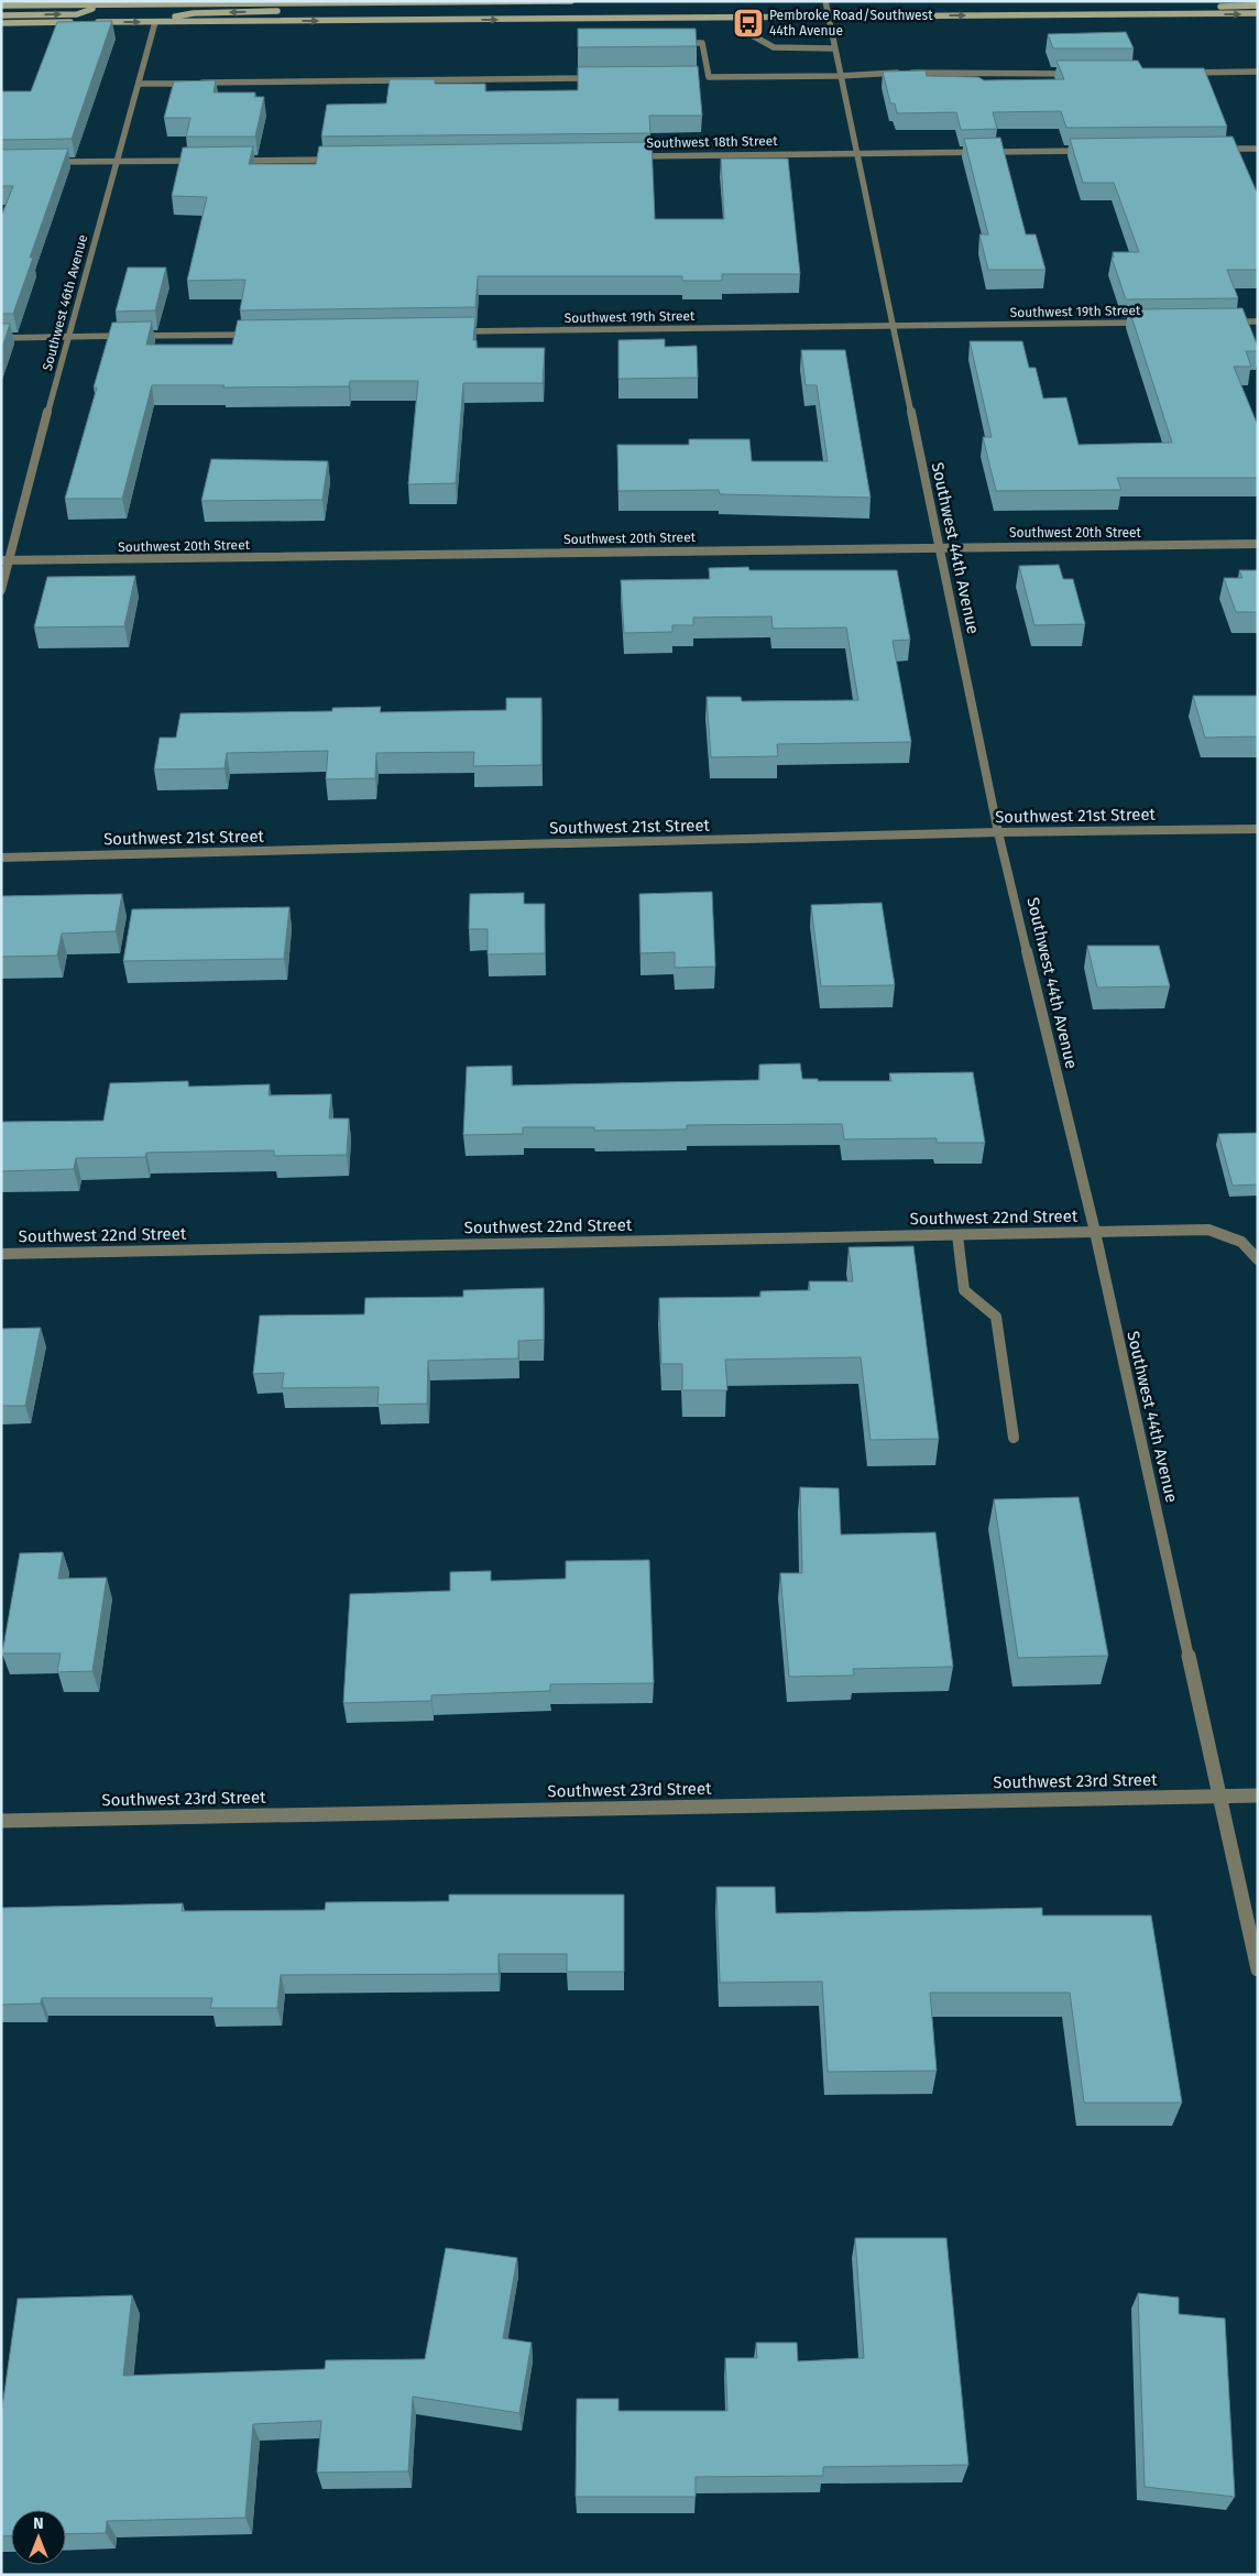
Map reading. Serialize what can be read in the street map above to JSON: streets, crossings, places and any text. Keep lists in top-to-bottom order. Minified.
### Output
{"streets":{"street":["Southwest 18th Street","Southwest 46th Avenue","Southwest 19th Street","Southwest 20th Street","Southwest 44th Avenue","Southwest 21st Street","Southwest 22nd Street","Southwest 23rd Street"]},"crossings":[["Southwest 18th Street","Southwest 44th Avenue"],["Southwest 46th Avenue","Southwest 20th Street"],["Southwest 19th Street","Southwest 44th Avenue"],["Southwest 20th Street","Southwest 44th Avenue"],["Southwest 44th Avenue","Southwest 21st Street"],["Southwest 44th Avenue","Southwest 22nd Street"],["Southwest 44th Avenue","Southwest 23rd Street"]],"places":{"bus stop":["Pembroke Road/Southwest 44th Avenue"]},"north":"top"}
